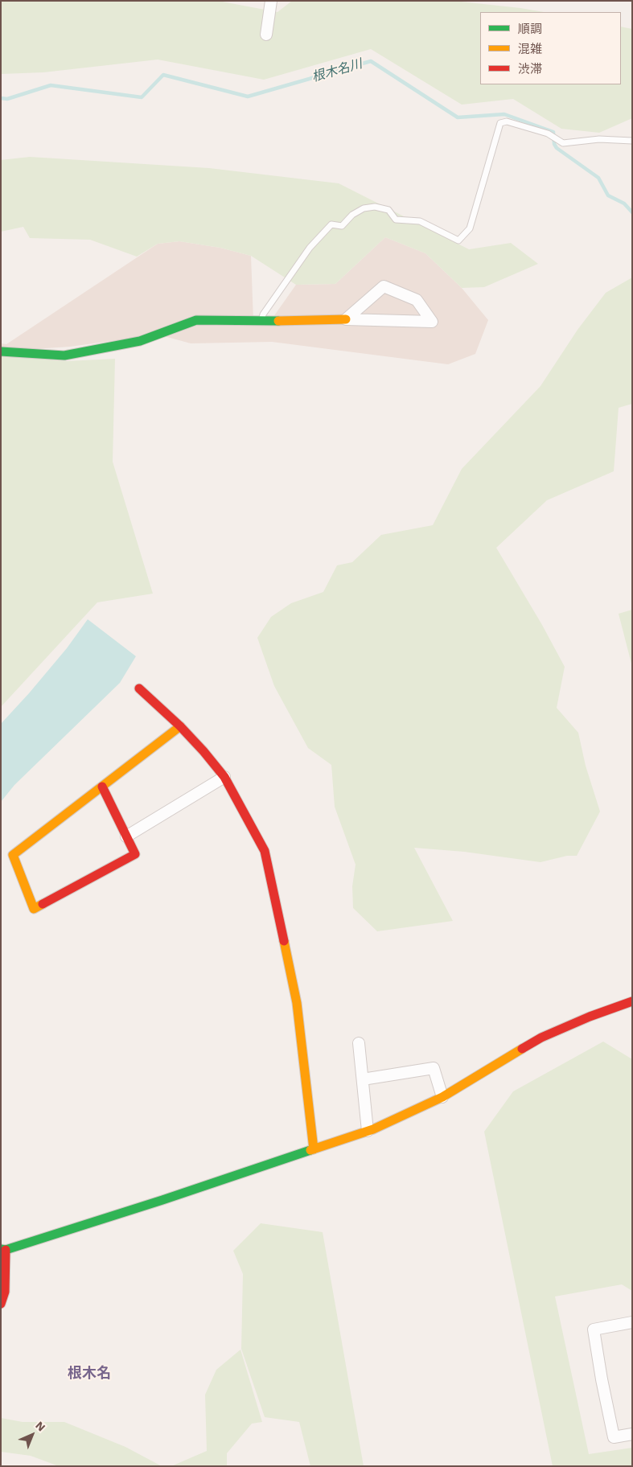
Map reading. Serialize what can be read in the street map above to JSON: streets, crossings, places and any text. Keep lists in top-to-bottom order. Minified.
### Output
{"districts":["根木名"],"water":["根木名川"],"legend":["順調","混雑","渋滞"],"north":"top right"}
